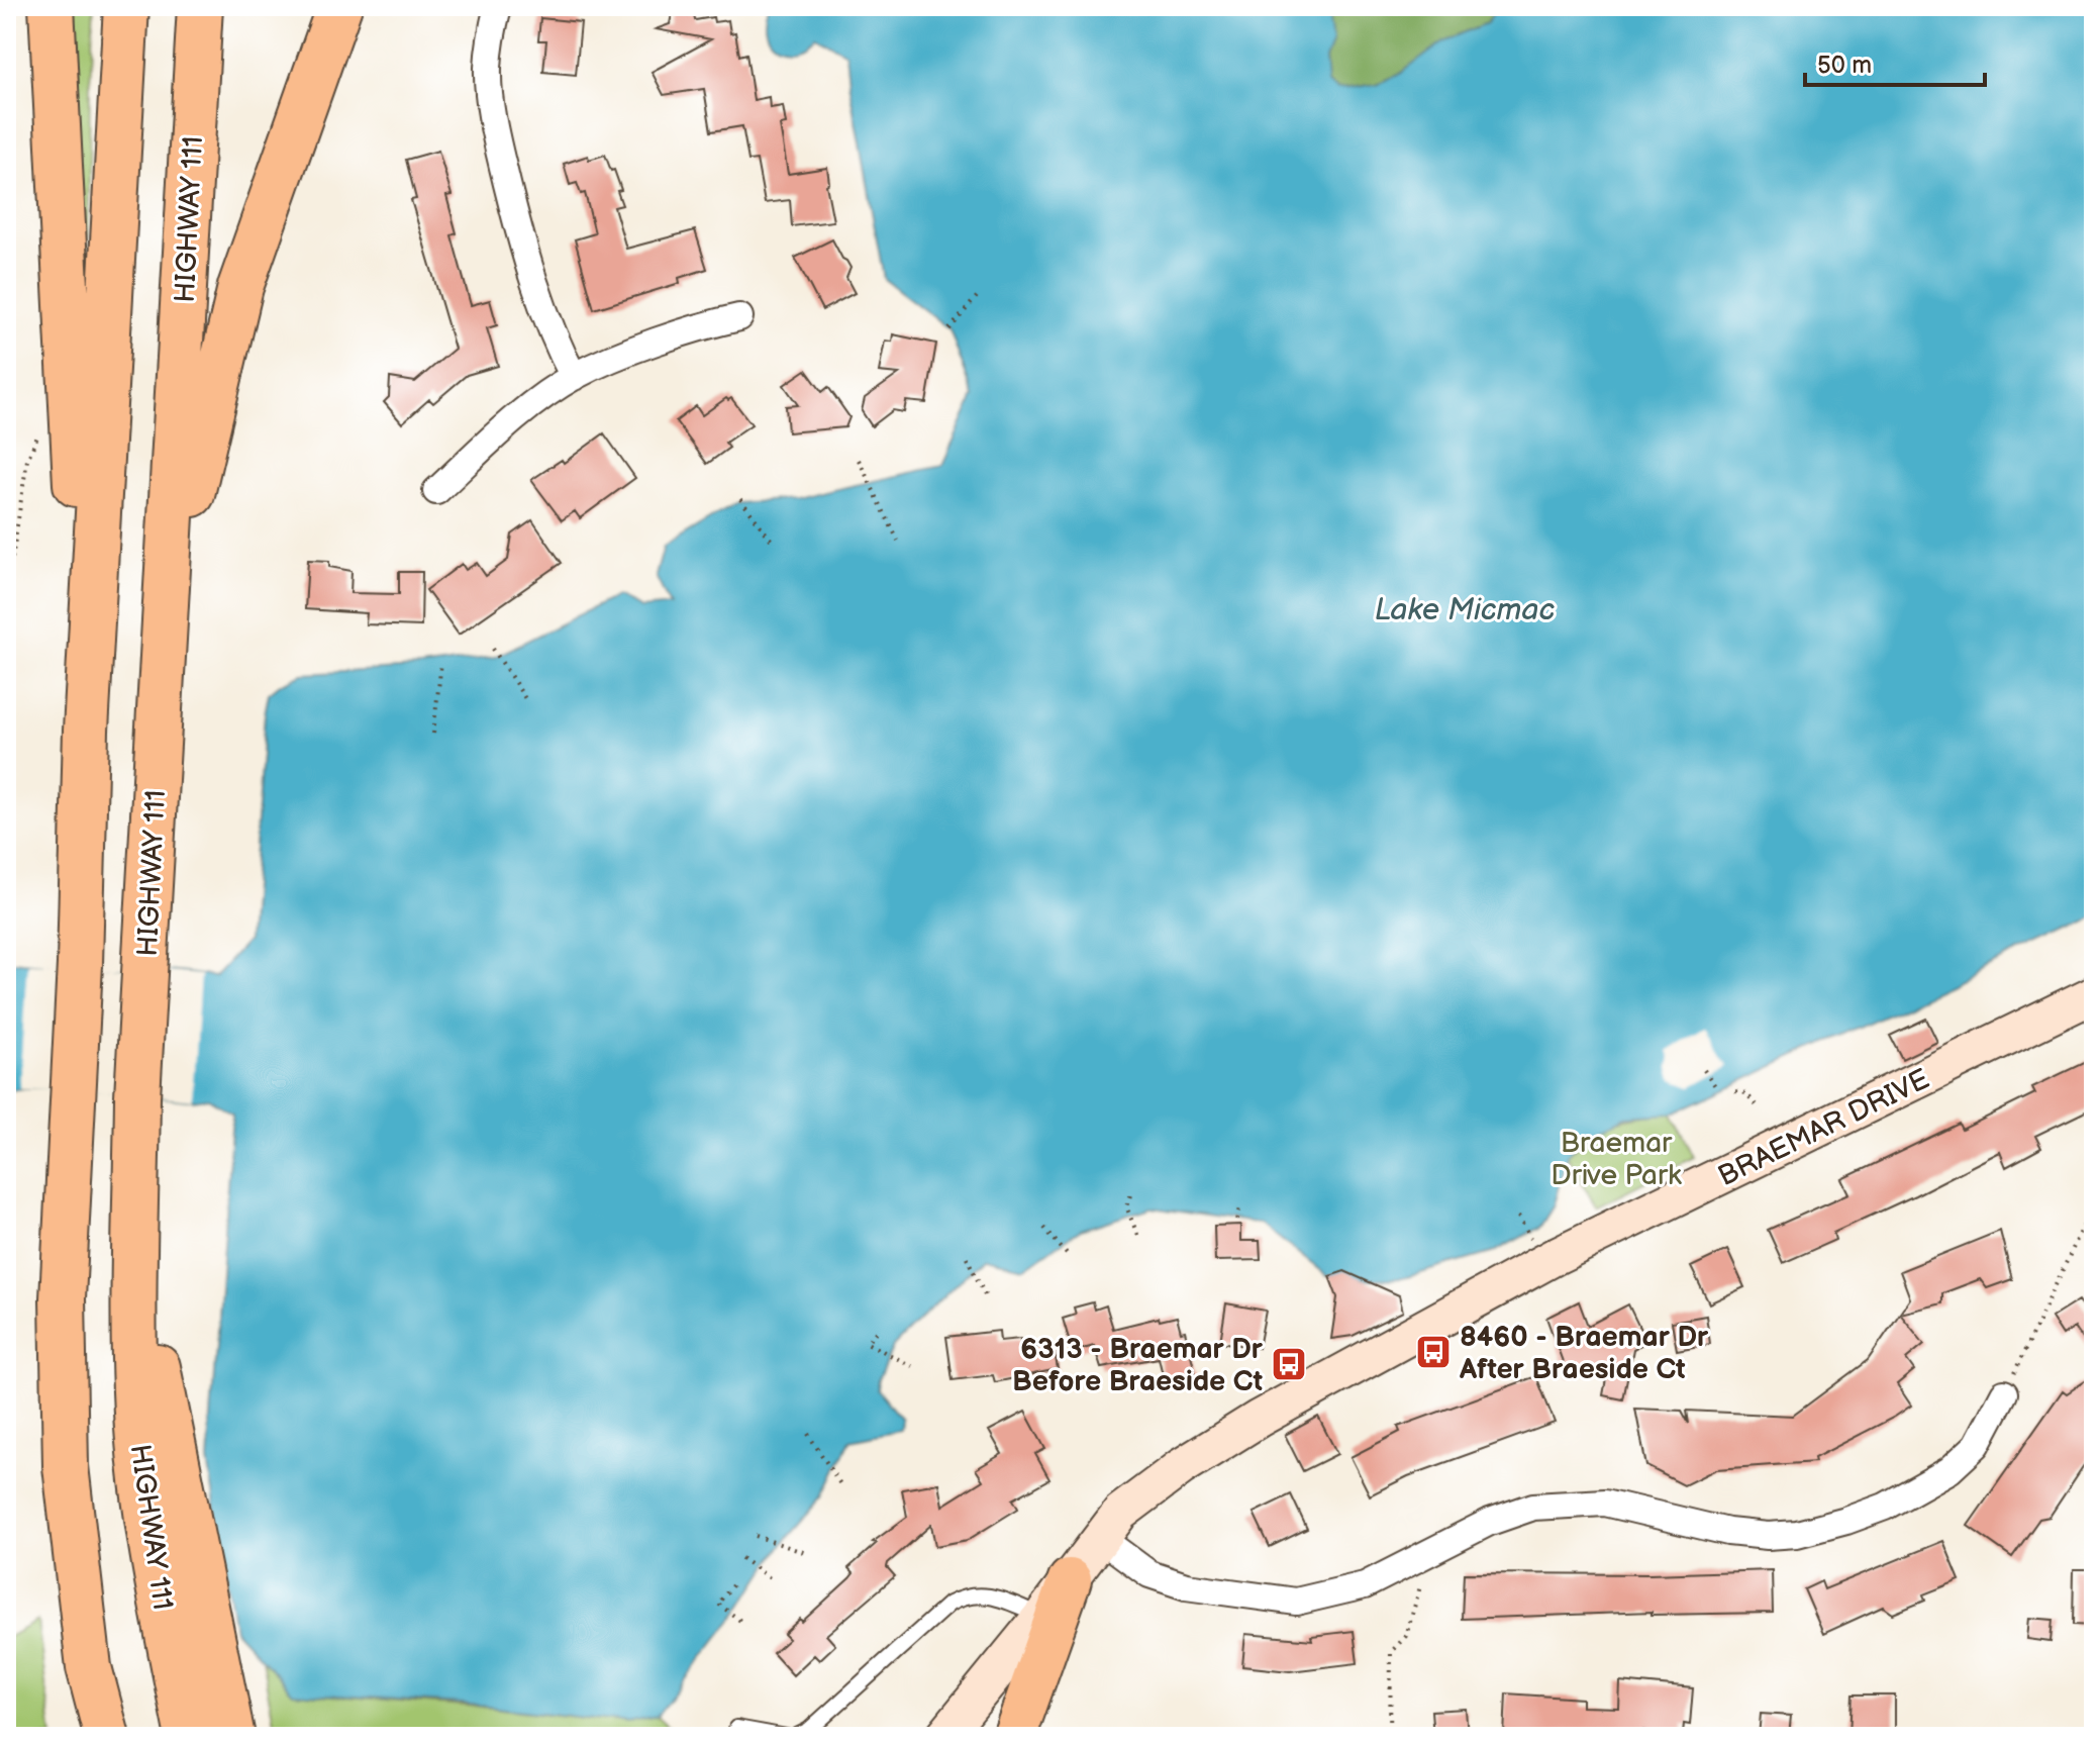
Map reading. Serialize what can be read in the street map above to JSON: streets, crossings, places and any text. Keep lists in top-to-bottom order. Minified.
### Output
{"streets":{"highway":["HIGHWAY 111"],"main road":["BRAEMAR DRIVE"]},"water":["Lake Micmac"],"parks":["Braemar Drive Park"],"places":{"bus stop":["8460 - Braemar Dr After Braeside Ct","6313 - Braemar Dr Before Braeside Ct"]},"scale_bar":"50 m"}
